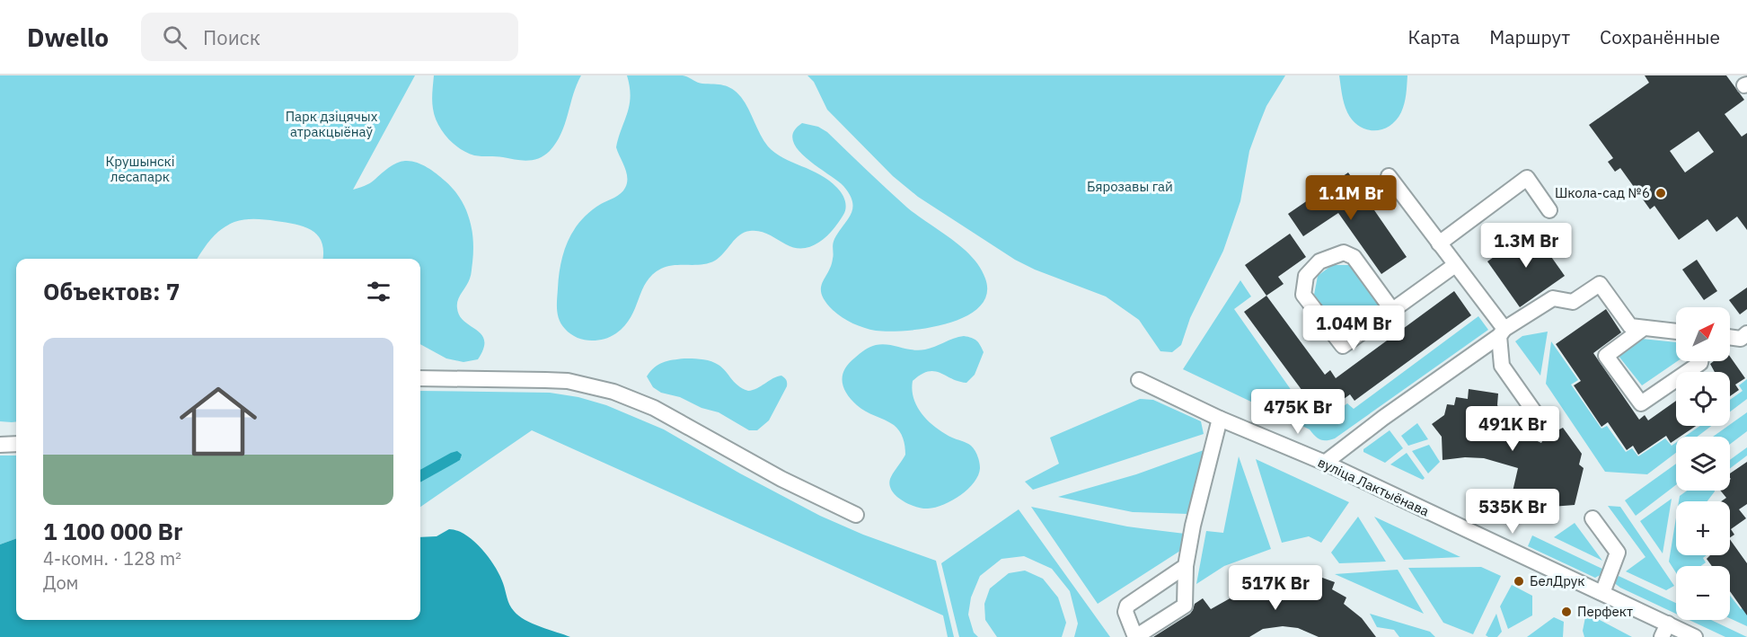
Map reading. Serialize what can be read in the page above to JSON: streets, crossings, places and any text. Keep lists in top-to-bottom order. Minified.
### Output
{"streets":{"street":["вуліца Лактыёнава"]},"parks":["Парк дзіцячых атракцыёнаў","Крушынскі лесапарк","Бярозавы гай"],"places":["Школа-сад №6","БелДрук","Перфект"],"north":"top right","page":{"header":"Dwello","search":"Поиск","nav":["Карта","Маршрут","Сохранённые"],"price":["1.1M Br","1.3M Br","1.04M Br","475K Br","491K Br","535K Br","517K Br"],"heading":"Объектов: 7","map_buttons":["+","−"],"list":[{"name":"1 100 000 Br","note":"4-комн. · 128 m² · Дом"}]}}
